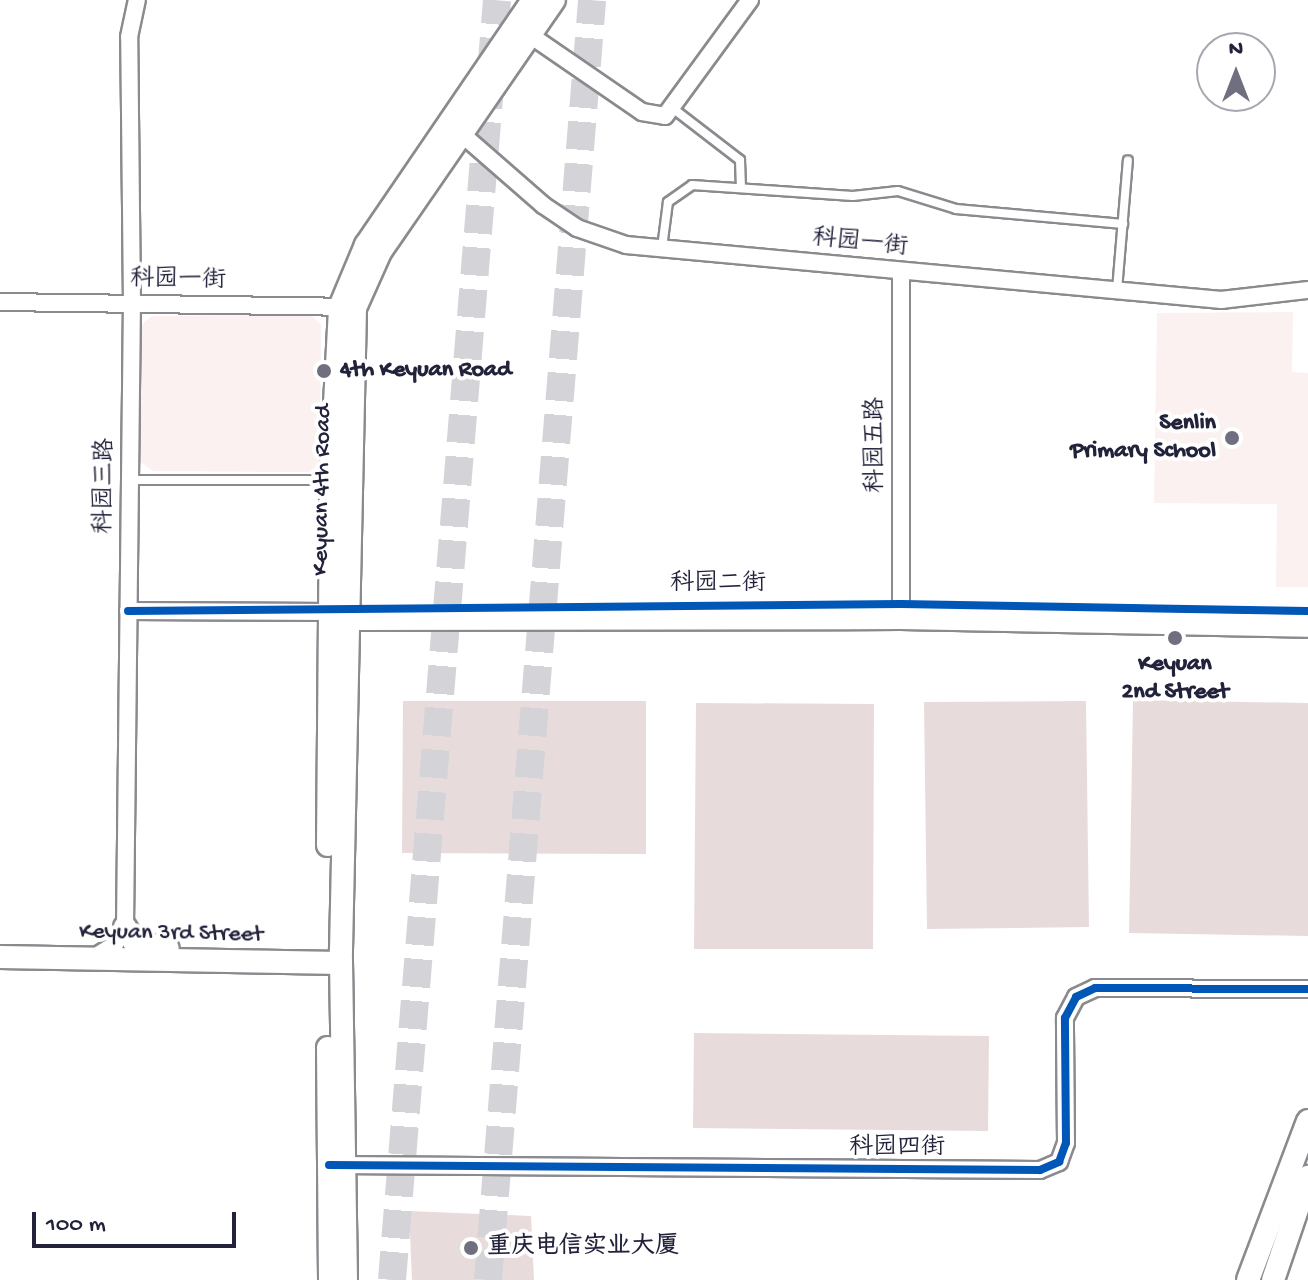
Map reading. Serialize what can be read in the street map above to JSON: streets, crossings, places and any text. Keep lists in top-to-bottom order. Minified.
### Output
{"streets":{"main road":["Keyuan 4th Road","科园二街","Keyuan 3rd Street"],"street":["科园一街","科园五路","科园三路","科园四街"]},"crossings":[["科园一街","科园五路"],["科园一街","科园三路"],["科园一街","Keyuan 4th Road"],["科园五路","科园二街"],["科园三路","科园二街"],["科园三路","Keyuan 3rd Street"],["Keyuan 4th Road","科园二街"],["Keyuan 4th Road","Keyuan 3rd Street"],["Keyuan 4th Road","科园四街"]],"places":["4th Keyuan Road","Senlin Primary School","Keyuan 2nd Street","重庆电信实业大厦"],"scale_bar":"100 m","north":"top"}
